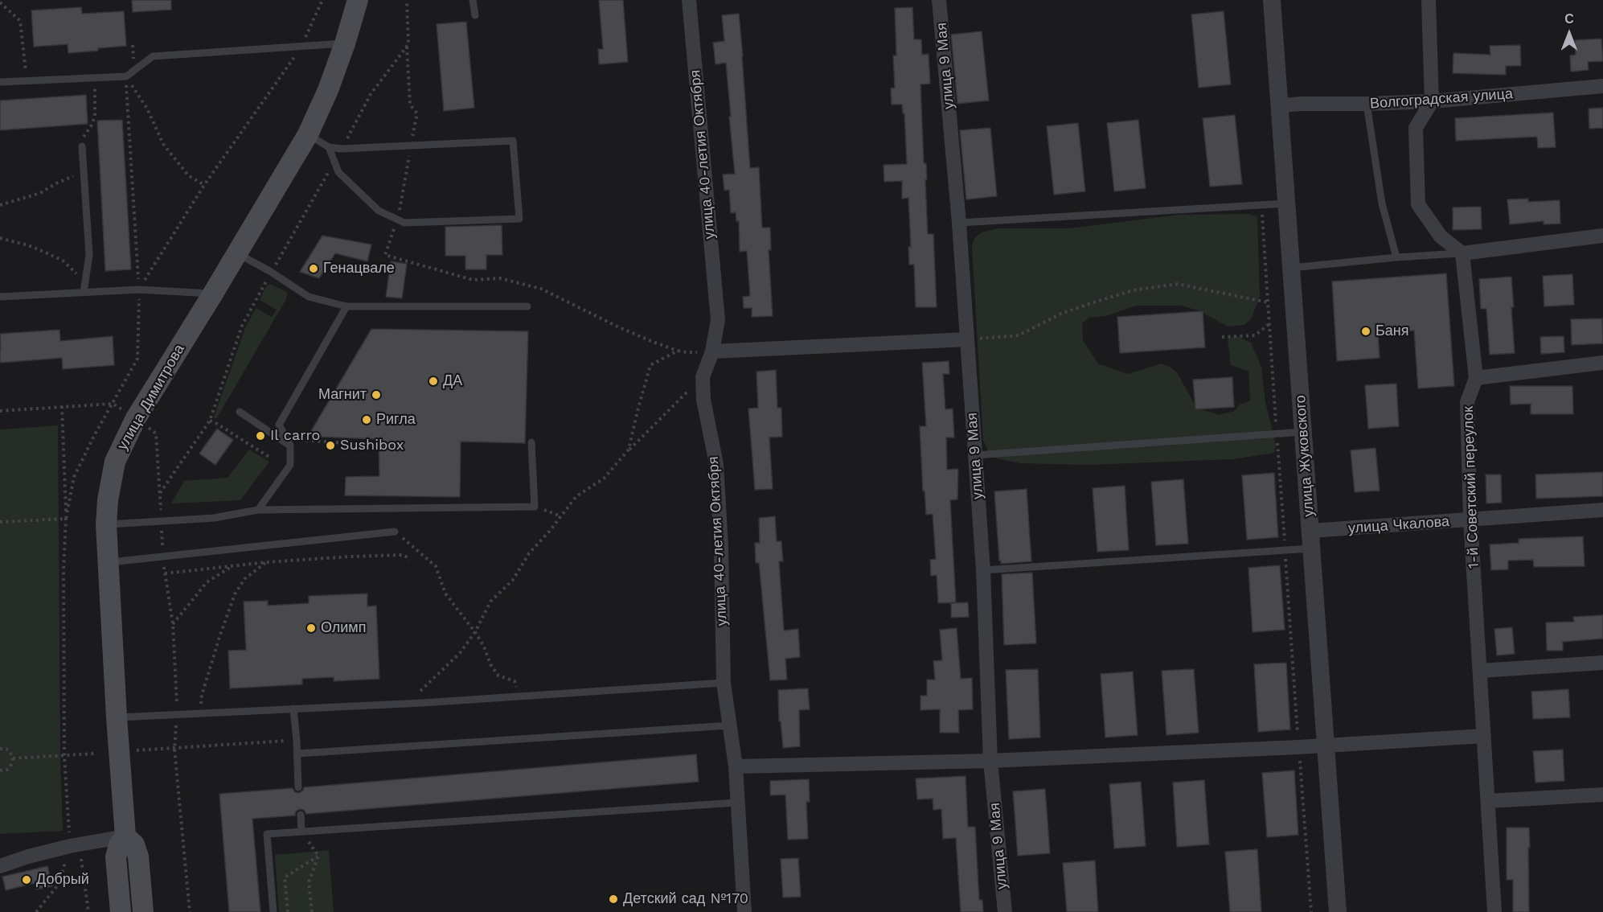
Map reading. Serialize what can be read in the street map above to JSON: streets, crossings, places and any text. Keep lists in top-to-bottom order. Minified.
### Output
{"streets":{"main road":["улица Димитрова"],"street":["улица 9 Мая","Волгоградская улица","улица 40-летия Октября","улица Жуковского","1-й Советский переулок","улица Чкалова"]},"crossings":[["Волгоградская улица","улица Жуковского"],["улица Жуковского","улица Чкалова"],["1-й Советский переулок","улица Чкалова"]],"places":["Генацвале","Баня","ДА","Магнит","Ригла","Il carro","Sushibox","Олимп","Добрый","Детский сад №170"],"north":"top"}
